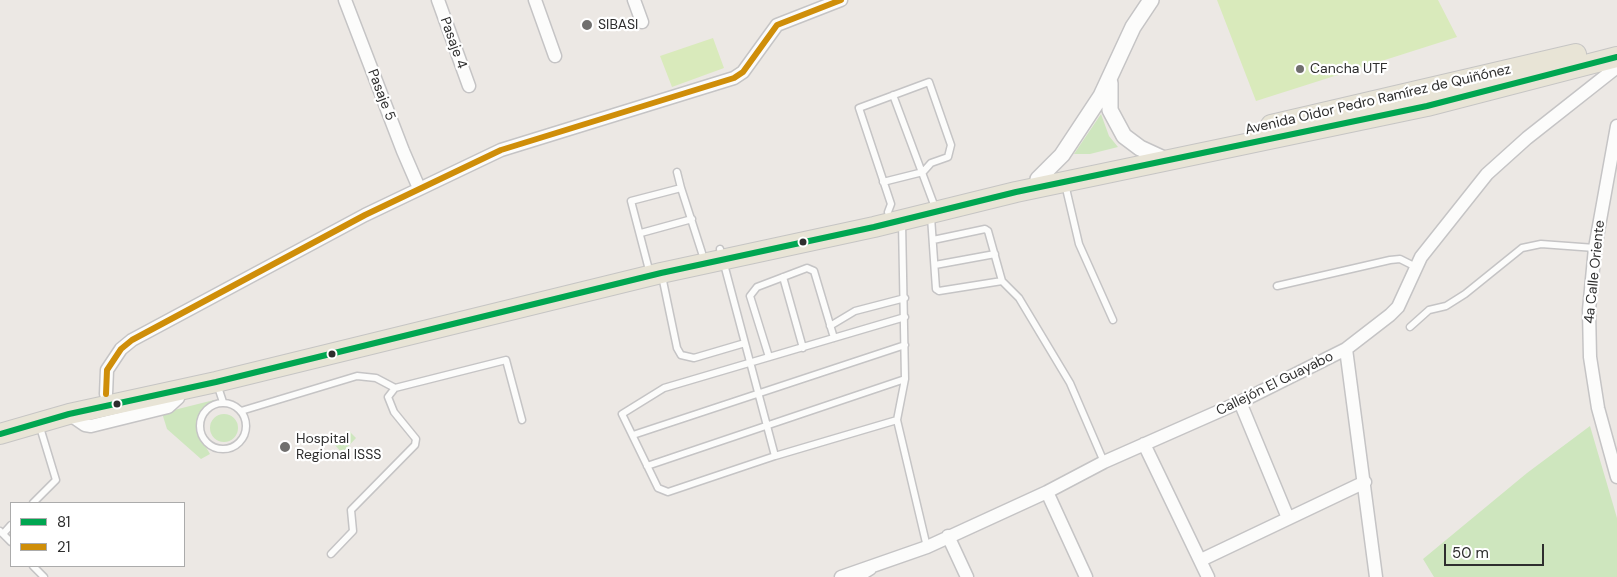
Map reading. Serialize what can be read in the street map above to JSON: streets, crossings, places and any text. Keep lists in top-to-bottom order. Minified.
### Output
{"streets":{"main road":["Avenida Oidor Pedro Ramírez de Quiñónez"],"street":["Pasaje 4","Pasaje 5","4a Calle Oriente","Callejón El Guayabo"]},"places":["SIBASI","Cancha UTF","Hospital Regional ISSS"],"lines":["transit line 21","transit line 81"],"legend":["81","21"],"scale_bar":"50 m"}
